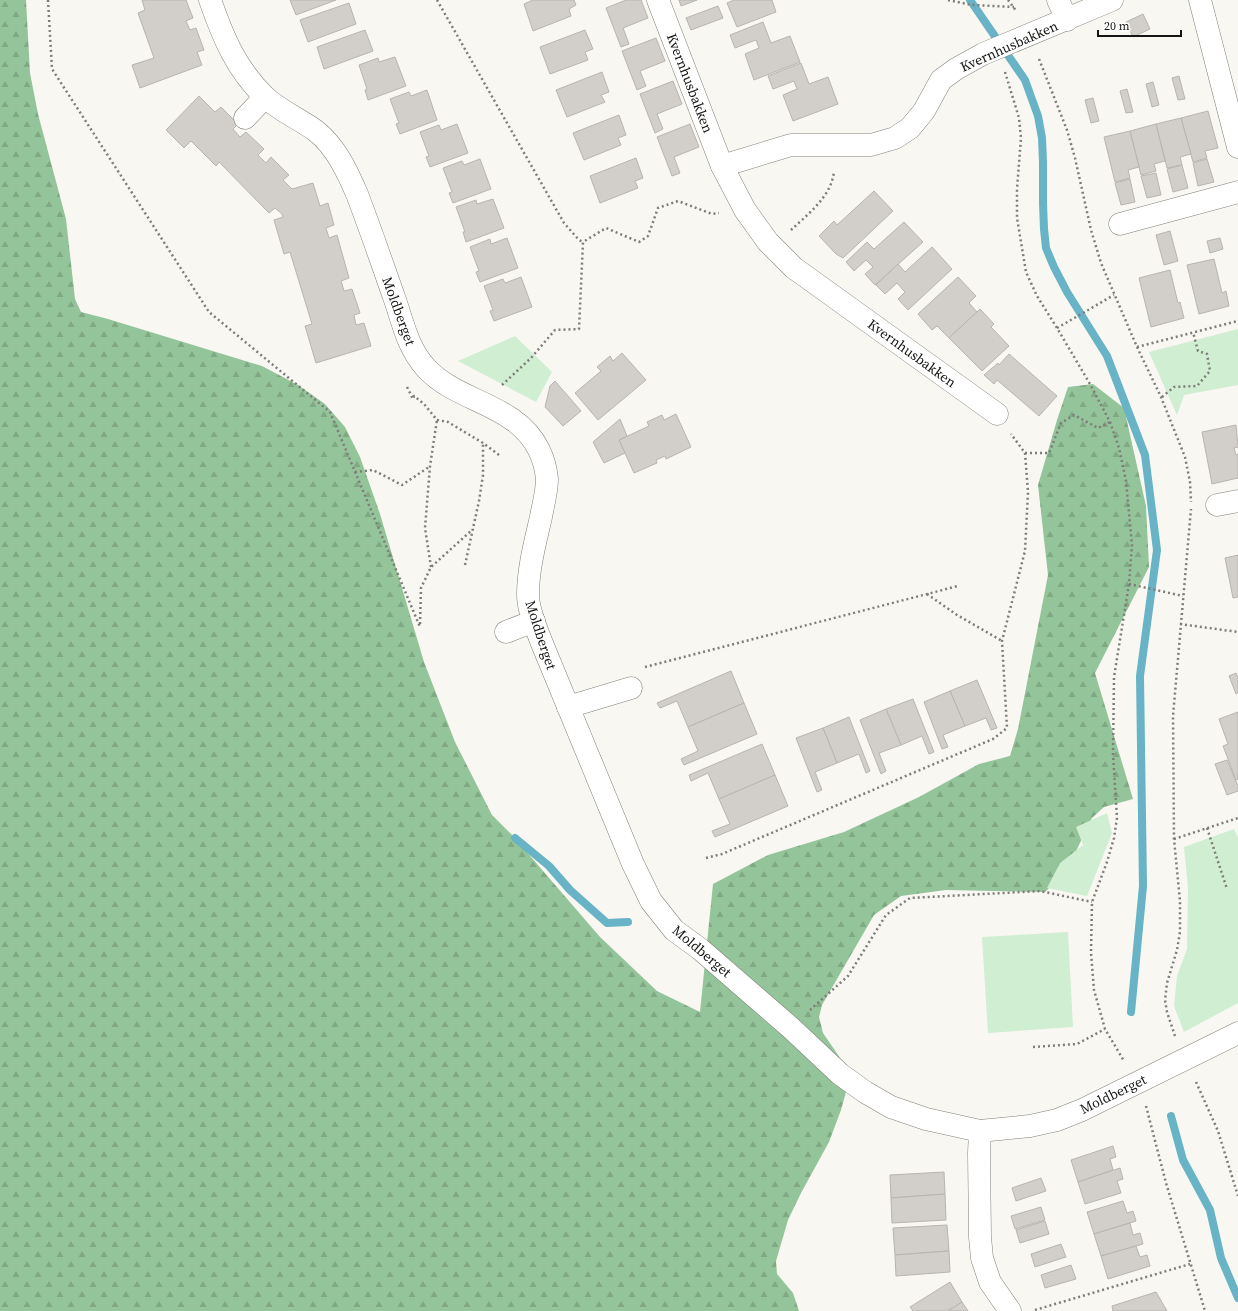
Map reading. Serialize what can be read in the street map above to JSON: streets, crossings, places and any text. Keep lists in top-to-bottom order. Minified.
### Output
{"streets":{"street":["Kvernhusbakken","Moldberget"]},"scale_bar":"20 m"}
